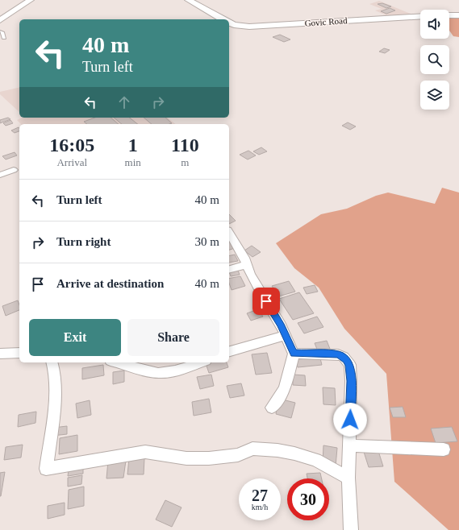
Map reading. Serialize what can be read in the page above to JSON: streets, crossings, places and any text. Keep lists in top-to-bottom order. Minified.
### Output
{"streets":{"main road":["Govic Road"]},"page":{"turn":["40 m","Turn left"],"eta":["16:05","Arrival","1","min","110","m"],"list":[{"name":"Turn left","value":"40 m"},{"name":"Turn right","value":"30 m"},{"name":"Arrive at destination","value":"40 m"}],"buttons":["Exit","Share"],"speed":"27 km/h","limit":"30"}}
